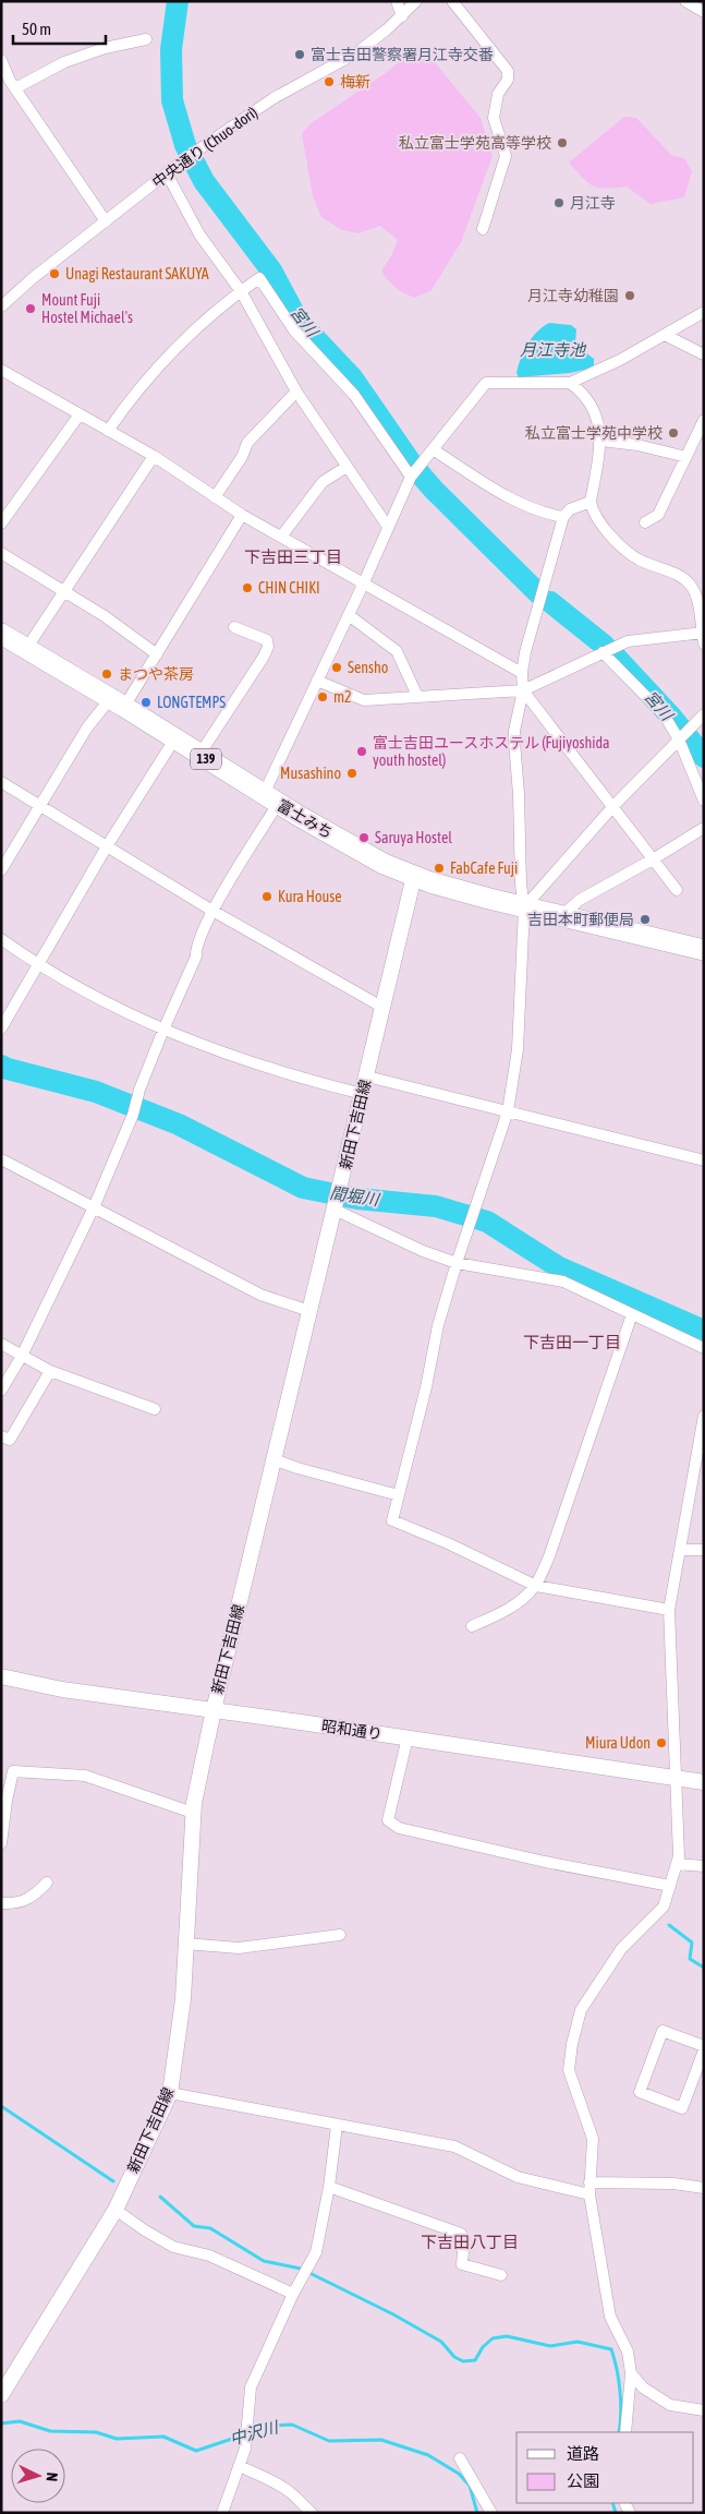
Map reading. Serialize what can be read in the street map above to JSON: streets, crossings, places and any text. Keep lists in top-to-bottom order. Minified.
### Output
{"streets":{"highway":["139","富士みち"],"main road":["新田下吉田線","昭和通り"],"street":["中央通り (Chuo-dori)"]},"crossings":[["富士みち","新田下吉田線"],["新田下吉田線","昭和通り"]],"districts":["下吉田三丁目","下吉田一丁目","下吉田八丁目"],"water":["宮川","月江寺池","間堀川","中沢川"],"places":["富士吉田警察署月江寺交番","梅新","私立富士学苑高等学校","月江寺","Unagi Restaurant SAKUYA","月江寺幼稚園","Mount Fuji Hostel Michael's","私立富士学苑中学校","CHIN CHIKI","Sensho","まつや茶房","m2","LONGTEMPS","富士吉田ユースホステル (Fujiyoshida youth hostel)","Musashino","Saruya Hostel","FabCafe Fuji","Kura House","吉田本町郵便局","Miura Udon"],"legend":["道路","公園"],"scale_bar":"50 m","north":"right"}
